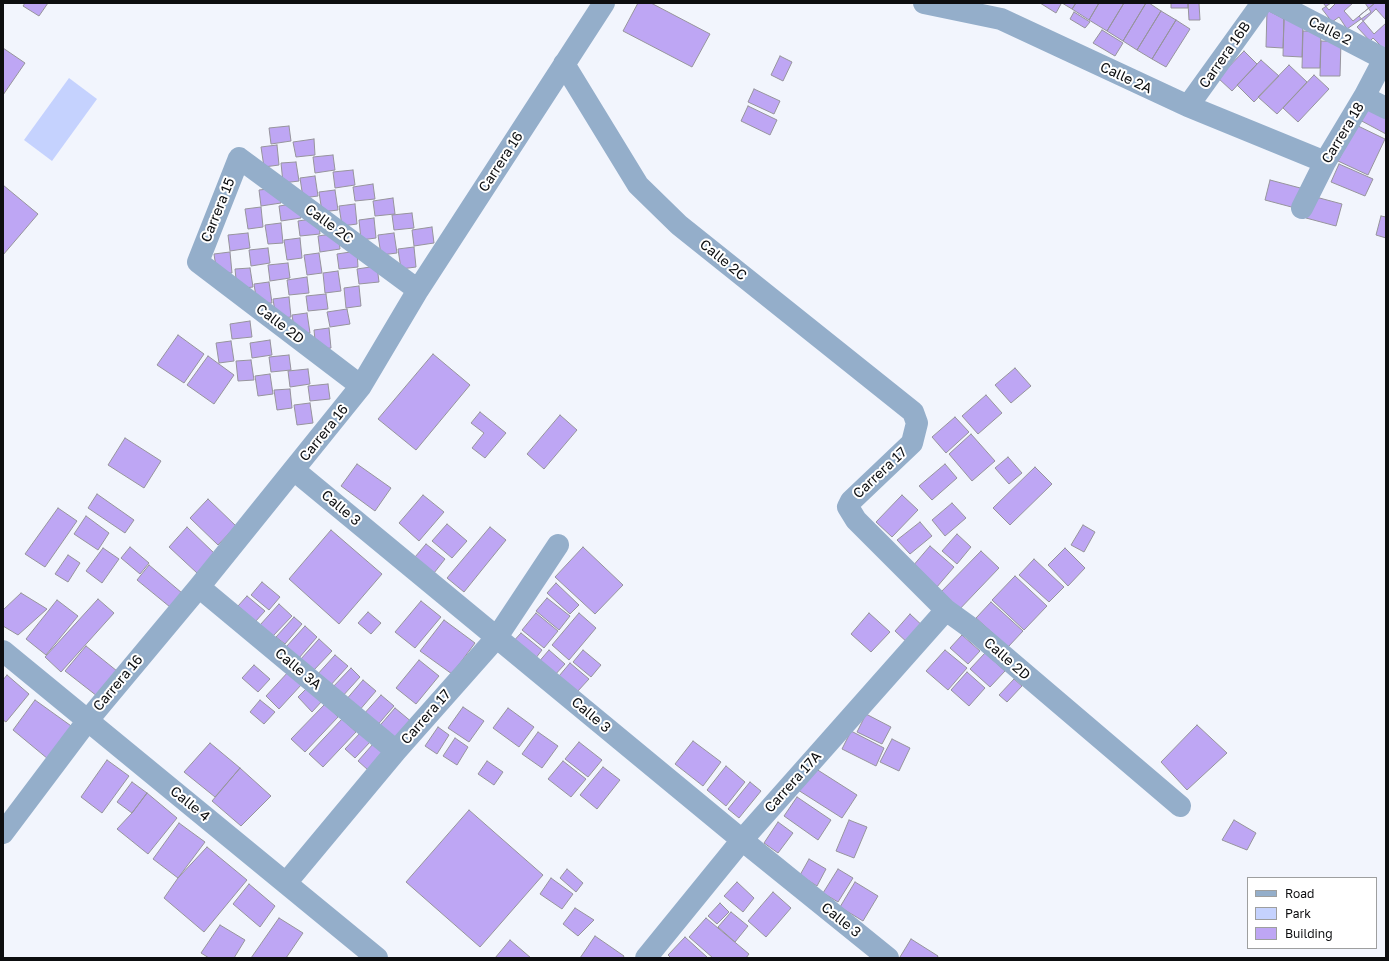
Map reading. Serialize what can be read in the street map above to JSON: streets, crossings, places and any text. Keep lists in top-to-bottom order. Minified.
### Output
{"streets":{"street":["Calle 2","Carrera 16B","Calle 2A","Carrera 18","Carrera 16","Carrera 15","Calle 2C","Calle 2D","Carrera 17","Calle 3","Calle 3A","Carrera 17A","Calle 4"]},"crossings":[["Calle 2","Carrera 18"],["Carrera 16B","Calle 2A"],["Calle 2A","Carrera 18"],["Carrera 16","Calle 2C"],["Carrera 16","Calle 2D"],["Carrera 16","Calle 3"],["Carrera 16","Calle 3A"],["Carrera 16","Calle 4"],["Carrera 15","Calle 2C"],["Carrera 15","Calle 2D"],["Calle 2C","Carrera 17"],["Calle 2D","Carrera 17"],["Calle 2D","Carrera 17A"],["Carrera 17","Calle 3"],["Carrera 17","Calle 3A"],["Carrera 17","Calle 4"],["Calle 3","Carrera 17A"]],"legend":["Road","Park","Building"]}
